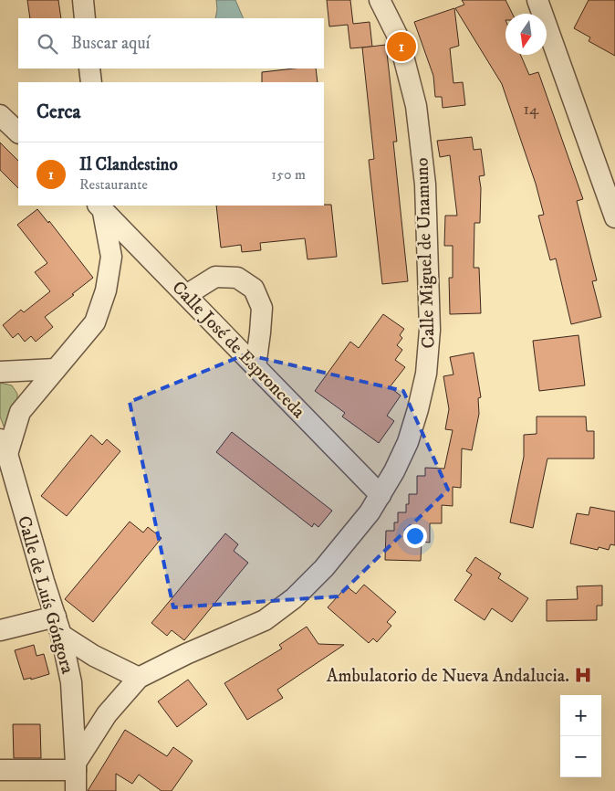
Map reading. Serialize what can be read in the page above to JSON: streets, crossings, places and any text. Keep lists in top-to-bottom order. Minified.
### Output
{"streets":{"street":["Calle Miguel de Unamuno","Calle José de Espronceda","Calle de Luís Góngora"]},"crossings":[["Calle Miguel de Unamuno","Calle José de Espronceda"]],"places":{"hospital":["Ambulatorio de Nueva Andalucia."]},"house_numbers":["14"],"north":"bottom","page":{"search":"Buscar aquí","pins":"1","heading":"Cerca","list":[{"mark":"1","name":"Il Clandestino","note":"Restaurante","value":"150 m"}],"map_buttons":["+","−"]}}
